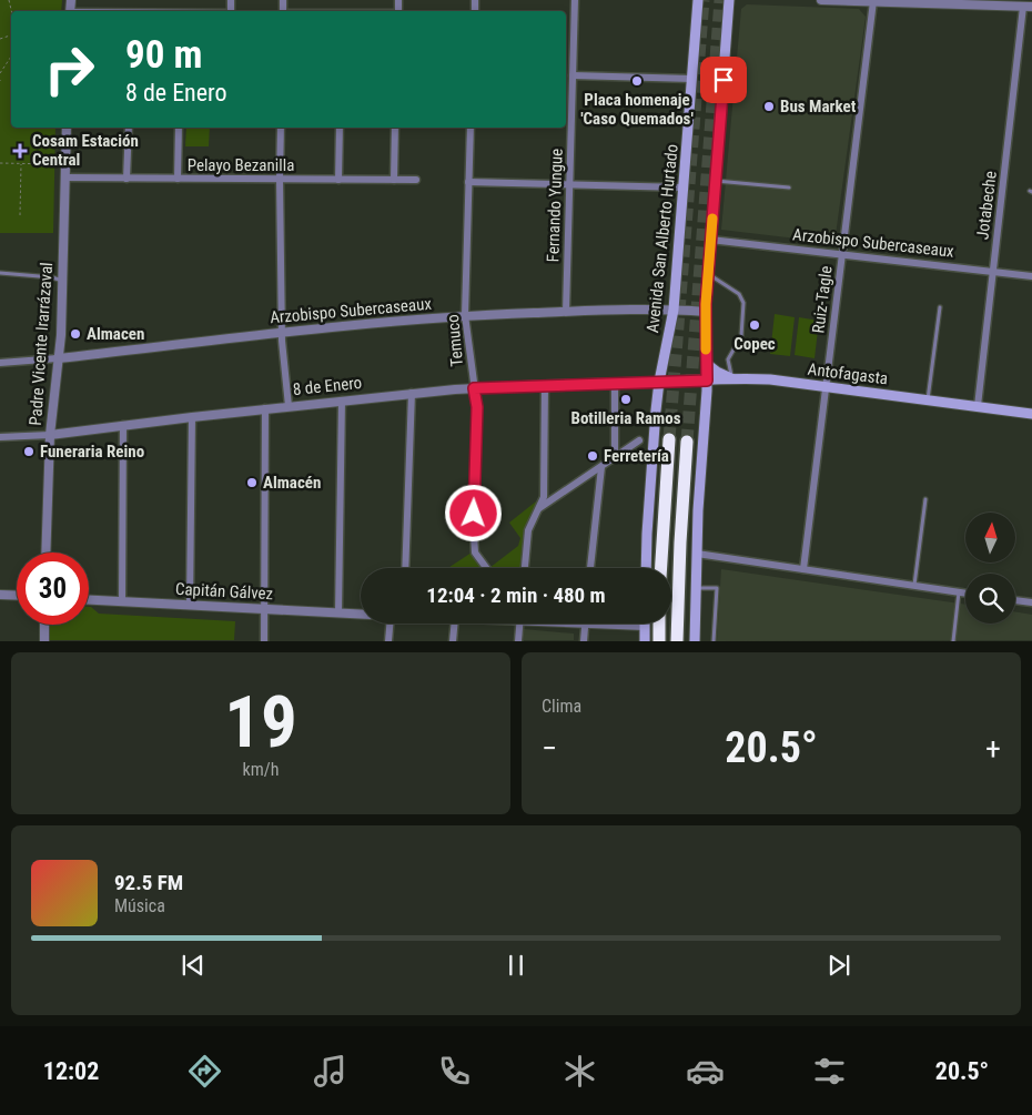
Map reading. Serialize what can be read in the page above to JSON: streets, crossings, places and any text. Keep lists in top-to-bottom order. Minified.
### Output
{"streets":{"main road":["Avenida San Alberto Hurtado","Antofagasta"],"street":["Pelayo Bezanilla","Fernando Yungue","Jotabeche","Arzobispo Subercaseaux","Ruiz-Tagle","Temuco","Padre Vicente Irarrázaval","8 de Enero","Capitán Gálvez"]},"crossings":[["Pelayo Bezanilla","Padre Vicente Irarrázaval"],["Fernando Yungue","Arzobispo Subercaseaux"],["Jotabeche","Arzobispo Subercaseaux"],["Jotabeche","Antofagasta"],["Avenida San Alberto Hurtado","Arzobispo Subercaseaux"],["Avenida San Alberto Hurtado","Antofagasta"],["Avenida San Alberto Hurtado","8 de Enero"],["Arzobispo Subercaseaux","Ruiz-Tagle"],["Arzobispo Subercaseaux","Temuco"],["Arzobispo Subercaseaux","Padre Vicente Irarrázaval"],["Ruiz-Tagle","Antofagasta"],["Temuco","8 de Enero"],["Padre Vicente Irarrázaval","8 de Enero"],["Antofagasta","8 de Enero"]],"places":{"other":["Placa homenaje 'Caso Quemados'","Bus Market","Copec","Almacen","Botilleria Ramos","Funeraria Reino","Ferretería","Almacén"],"health":["Cosam Estación Central"]},"north":"top","page":{"turn":["90 m","8 de Enero"],"limit":"30","trip":"12:04 · 2 min · 480 m","tile":[["19","km/h"],"Clima"],"heat":["−","20.5°","+"],"song":["92.5 FM","Música"],"tabs":["12:02","20.5°"]}}
